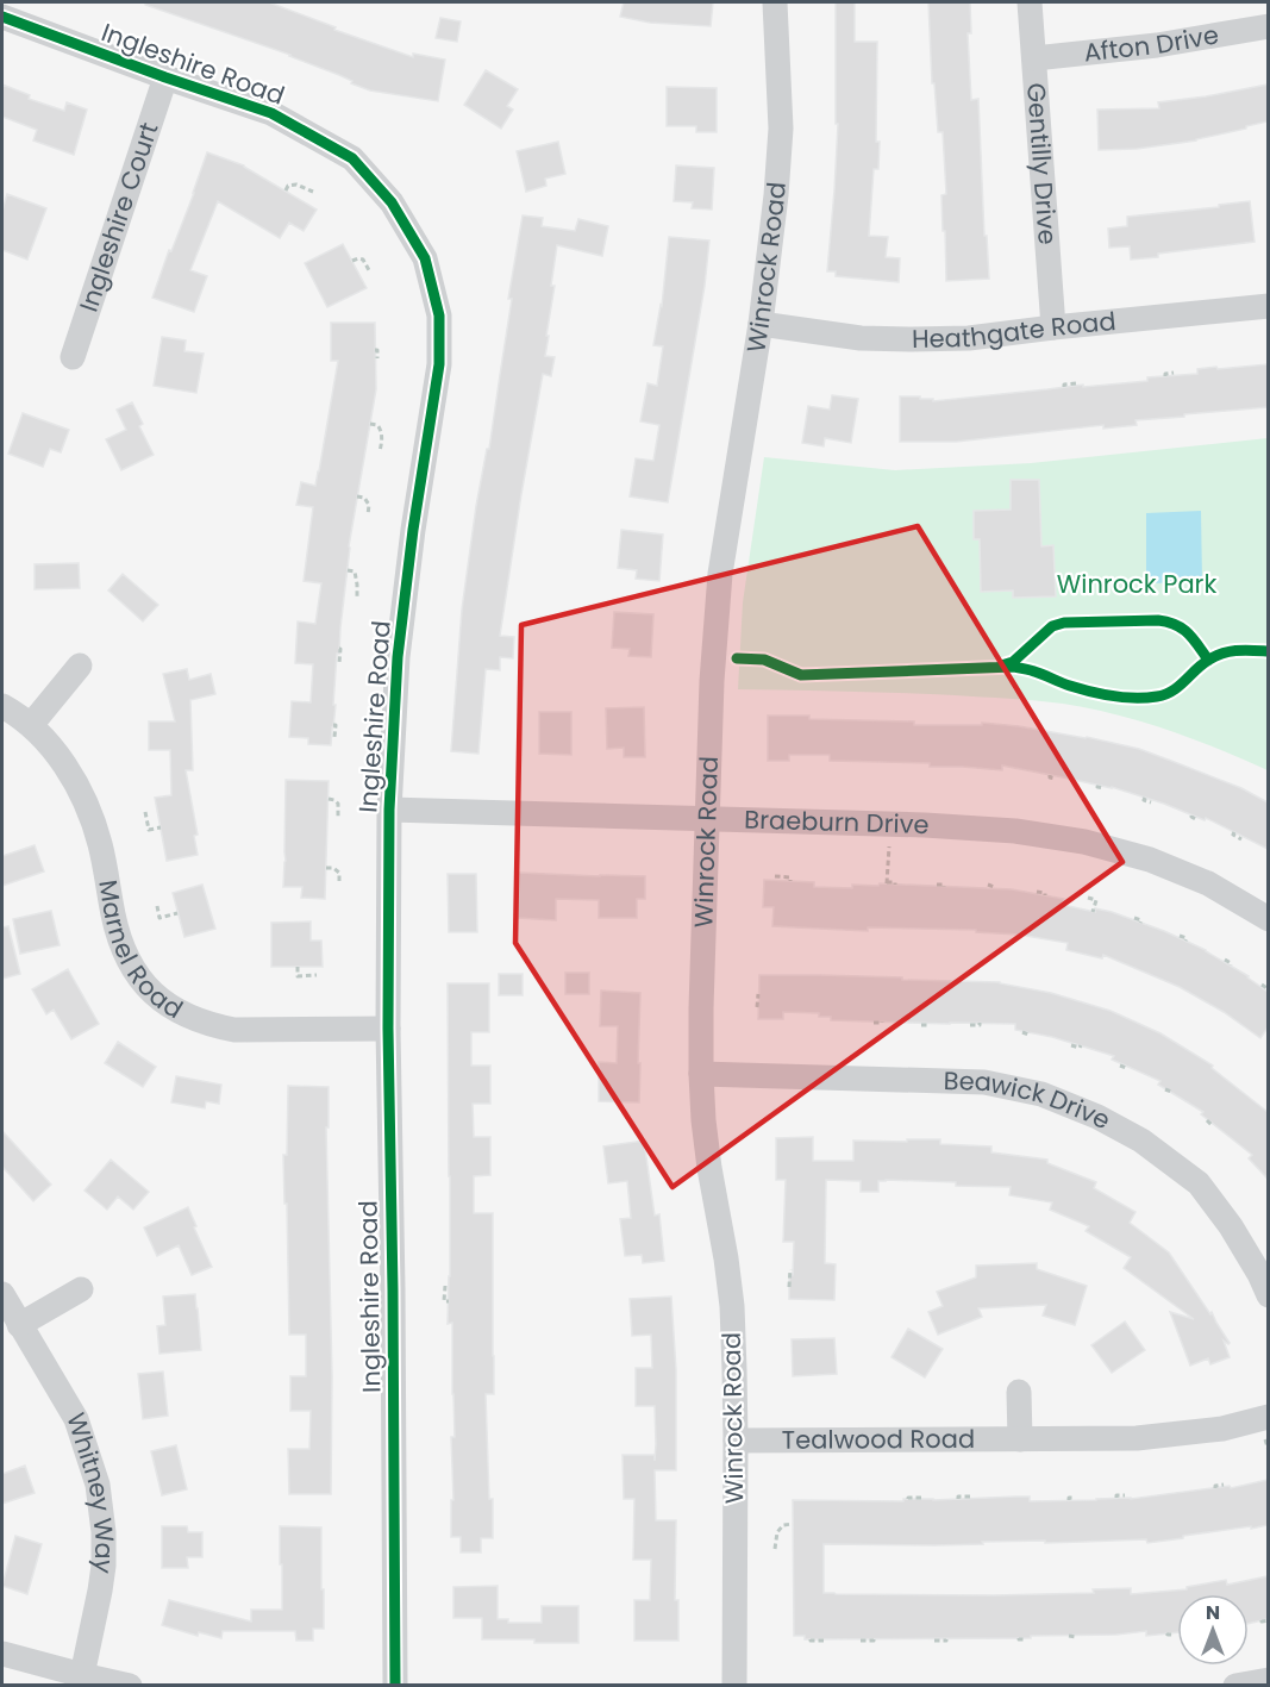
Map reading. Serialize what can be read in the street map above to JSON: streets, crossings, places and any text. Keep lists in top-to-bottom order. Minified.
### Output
{"streets":{"street":["Afton Drive","Ingleshire Road","Gentilly Drive","Ingleshire Court","Winrock Road","Heathgate Road","Braeburn Drive","Marnel Road","Beawick Drive","Tealwood Road","Whitney Way"]},"crossings":[["Afton Drive","Gentilly Drive"],["Ingleshire Road","Ingleshire Court"],["Ingleshire Road","Braeburn Drive"],["Ingleshire Road","Marnel Road"],["Gentilly Drive","Heathgate Road"],["Winrock Road","Heathgate Road"],["Winrock Road","Braeburn Drive"],["Winrock Road","Beawick Drive"],["Winrock Road","Tealwood Road"]],"parks":["Winrock Park"],"north":"top"}
